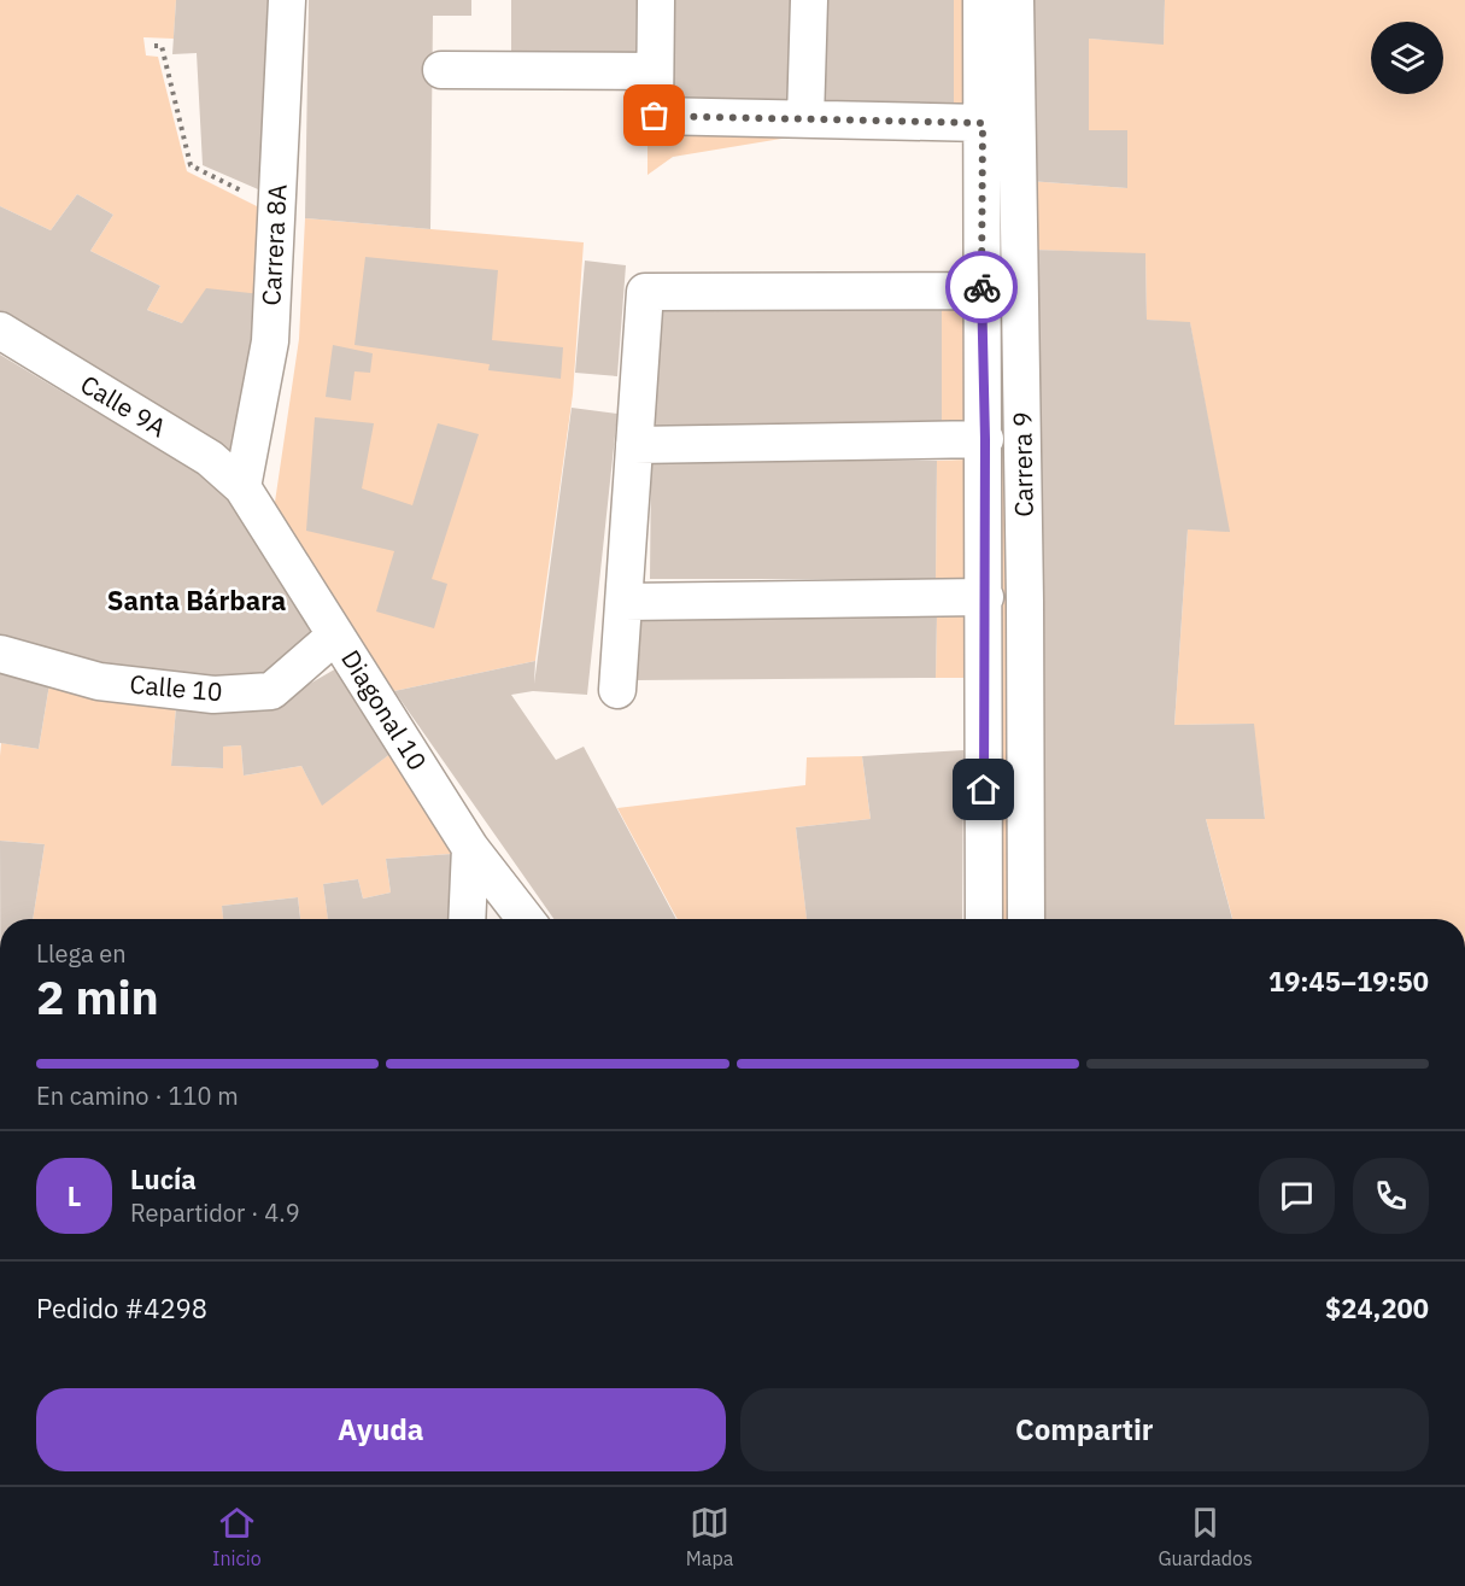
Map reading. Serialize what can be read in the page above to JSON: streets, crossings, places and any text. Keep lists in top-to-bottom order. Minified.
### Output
{"streets":{"street":["Carrera 8A","Calle 9A","Carrera 9","Calle 10","Diagonal 10"]},"crossings":[["Carrera 8A","Calle 9A"],["Carrera 8A","Diagonal 10"],["Calle 9A","Diagonal 10"],["Calle 10","Diagonal 10"]],"districts":["Santa Bárbara"],"page":{"heading":["2 min","Llega en","19:45–19:50"],"panel":["Lucía","Repartidor · 4.9","Pedido #4298","$24,200"],"bar":"En camino · 110 m","round":"L","buttons":["Ayuda","Compartir"],"tabs":["Inicio","Mapa","Guardados"]}}
